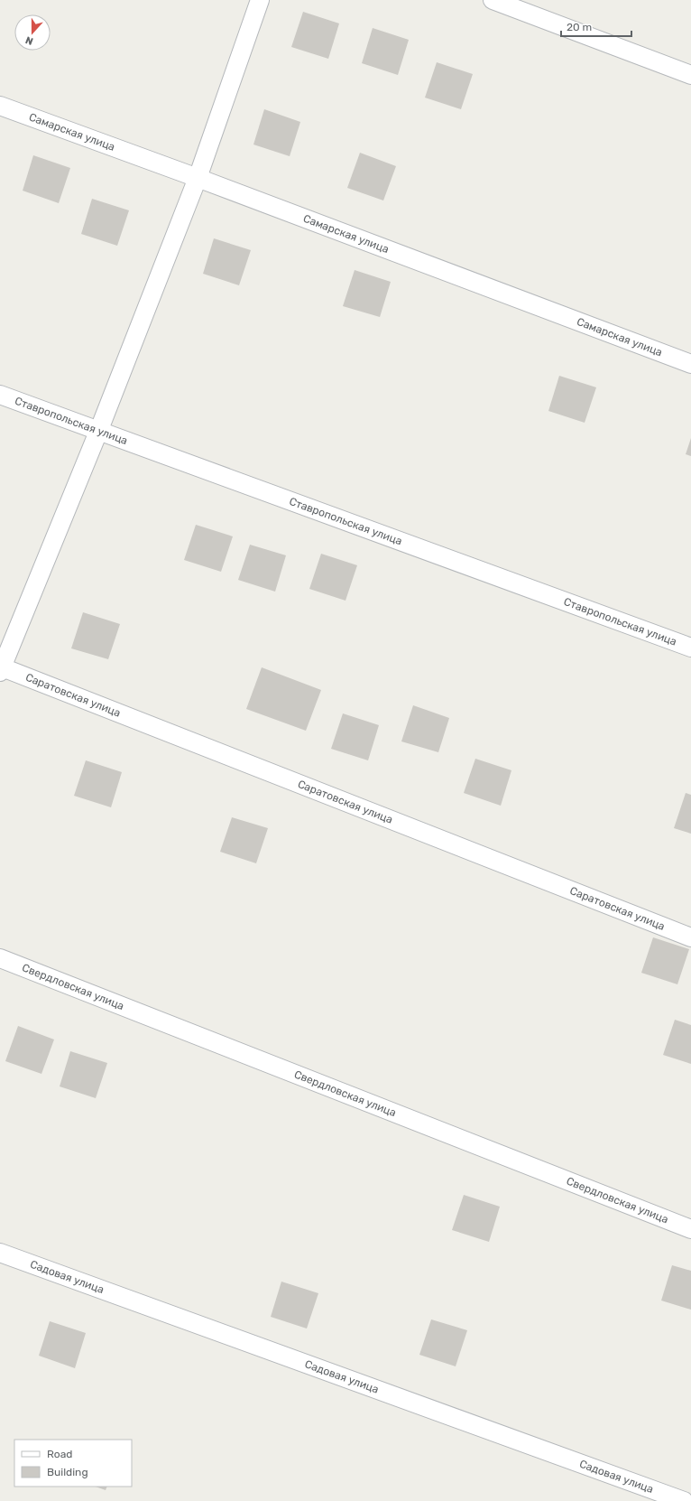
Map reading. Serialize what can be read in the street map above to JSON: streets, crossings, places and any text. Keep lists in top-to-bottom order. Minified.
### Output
{"streets":{"street":["Самарская улица","Ставропольская улица","Саратовская улица","Свердловская улица","Садовая улица"]},"legend":["Road","Building"],"scale_bar":"20 m","north":"bottom"}
